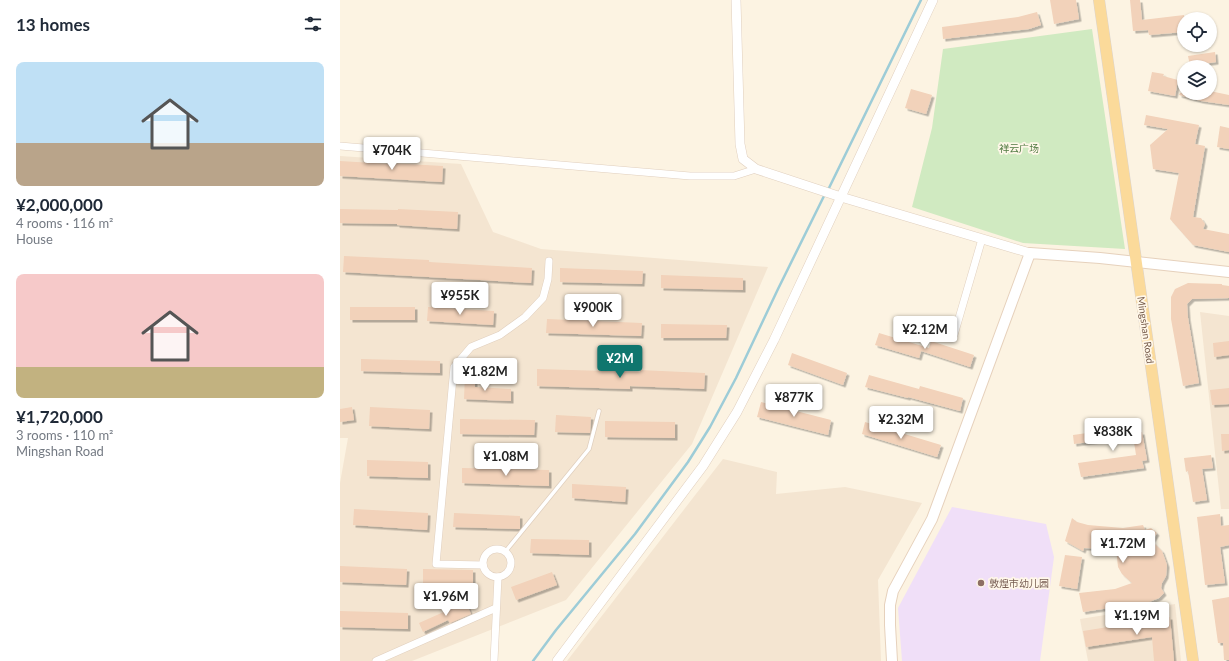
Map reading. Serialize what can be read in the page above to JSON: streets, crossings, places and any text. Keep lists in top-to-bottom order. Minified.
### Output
{"streets":{"main road":["Mingshan Road"]},"parks":["祥云广场"],"places":["敦煌市幼儿园"],"page":{"heading":"13 homes","list":[{"name":"¥2,000,000","note":"4 rooms · 116 m² · House"},{"name":"¥1,720,000","note":"3 rooms · 110 m² · Mingshan Road"}],"price":["¥704K","¥955K","¥900K","¥2.12M","¥2M","¥1.82M","¥877K","¥2.32M","¥838K","¥1.08M","¥1.72M","¥1.96M","¥1.19M"]}}
